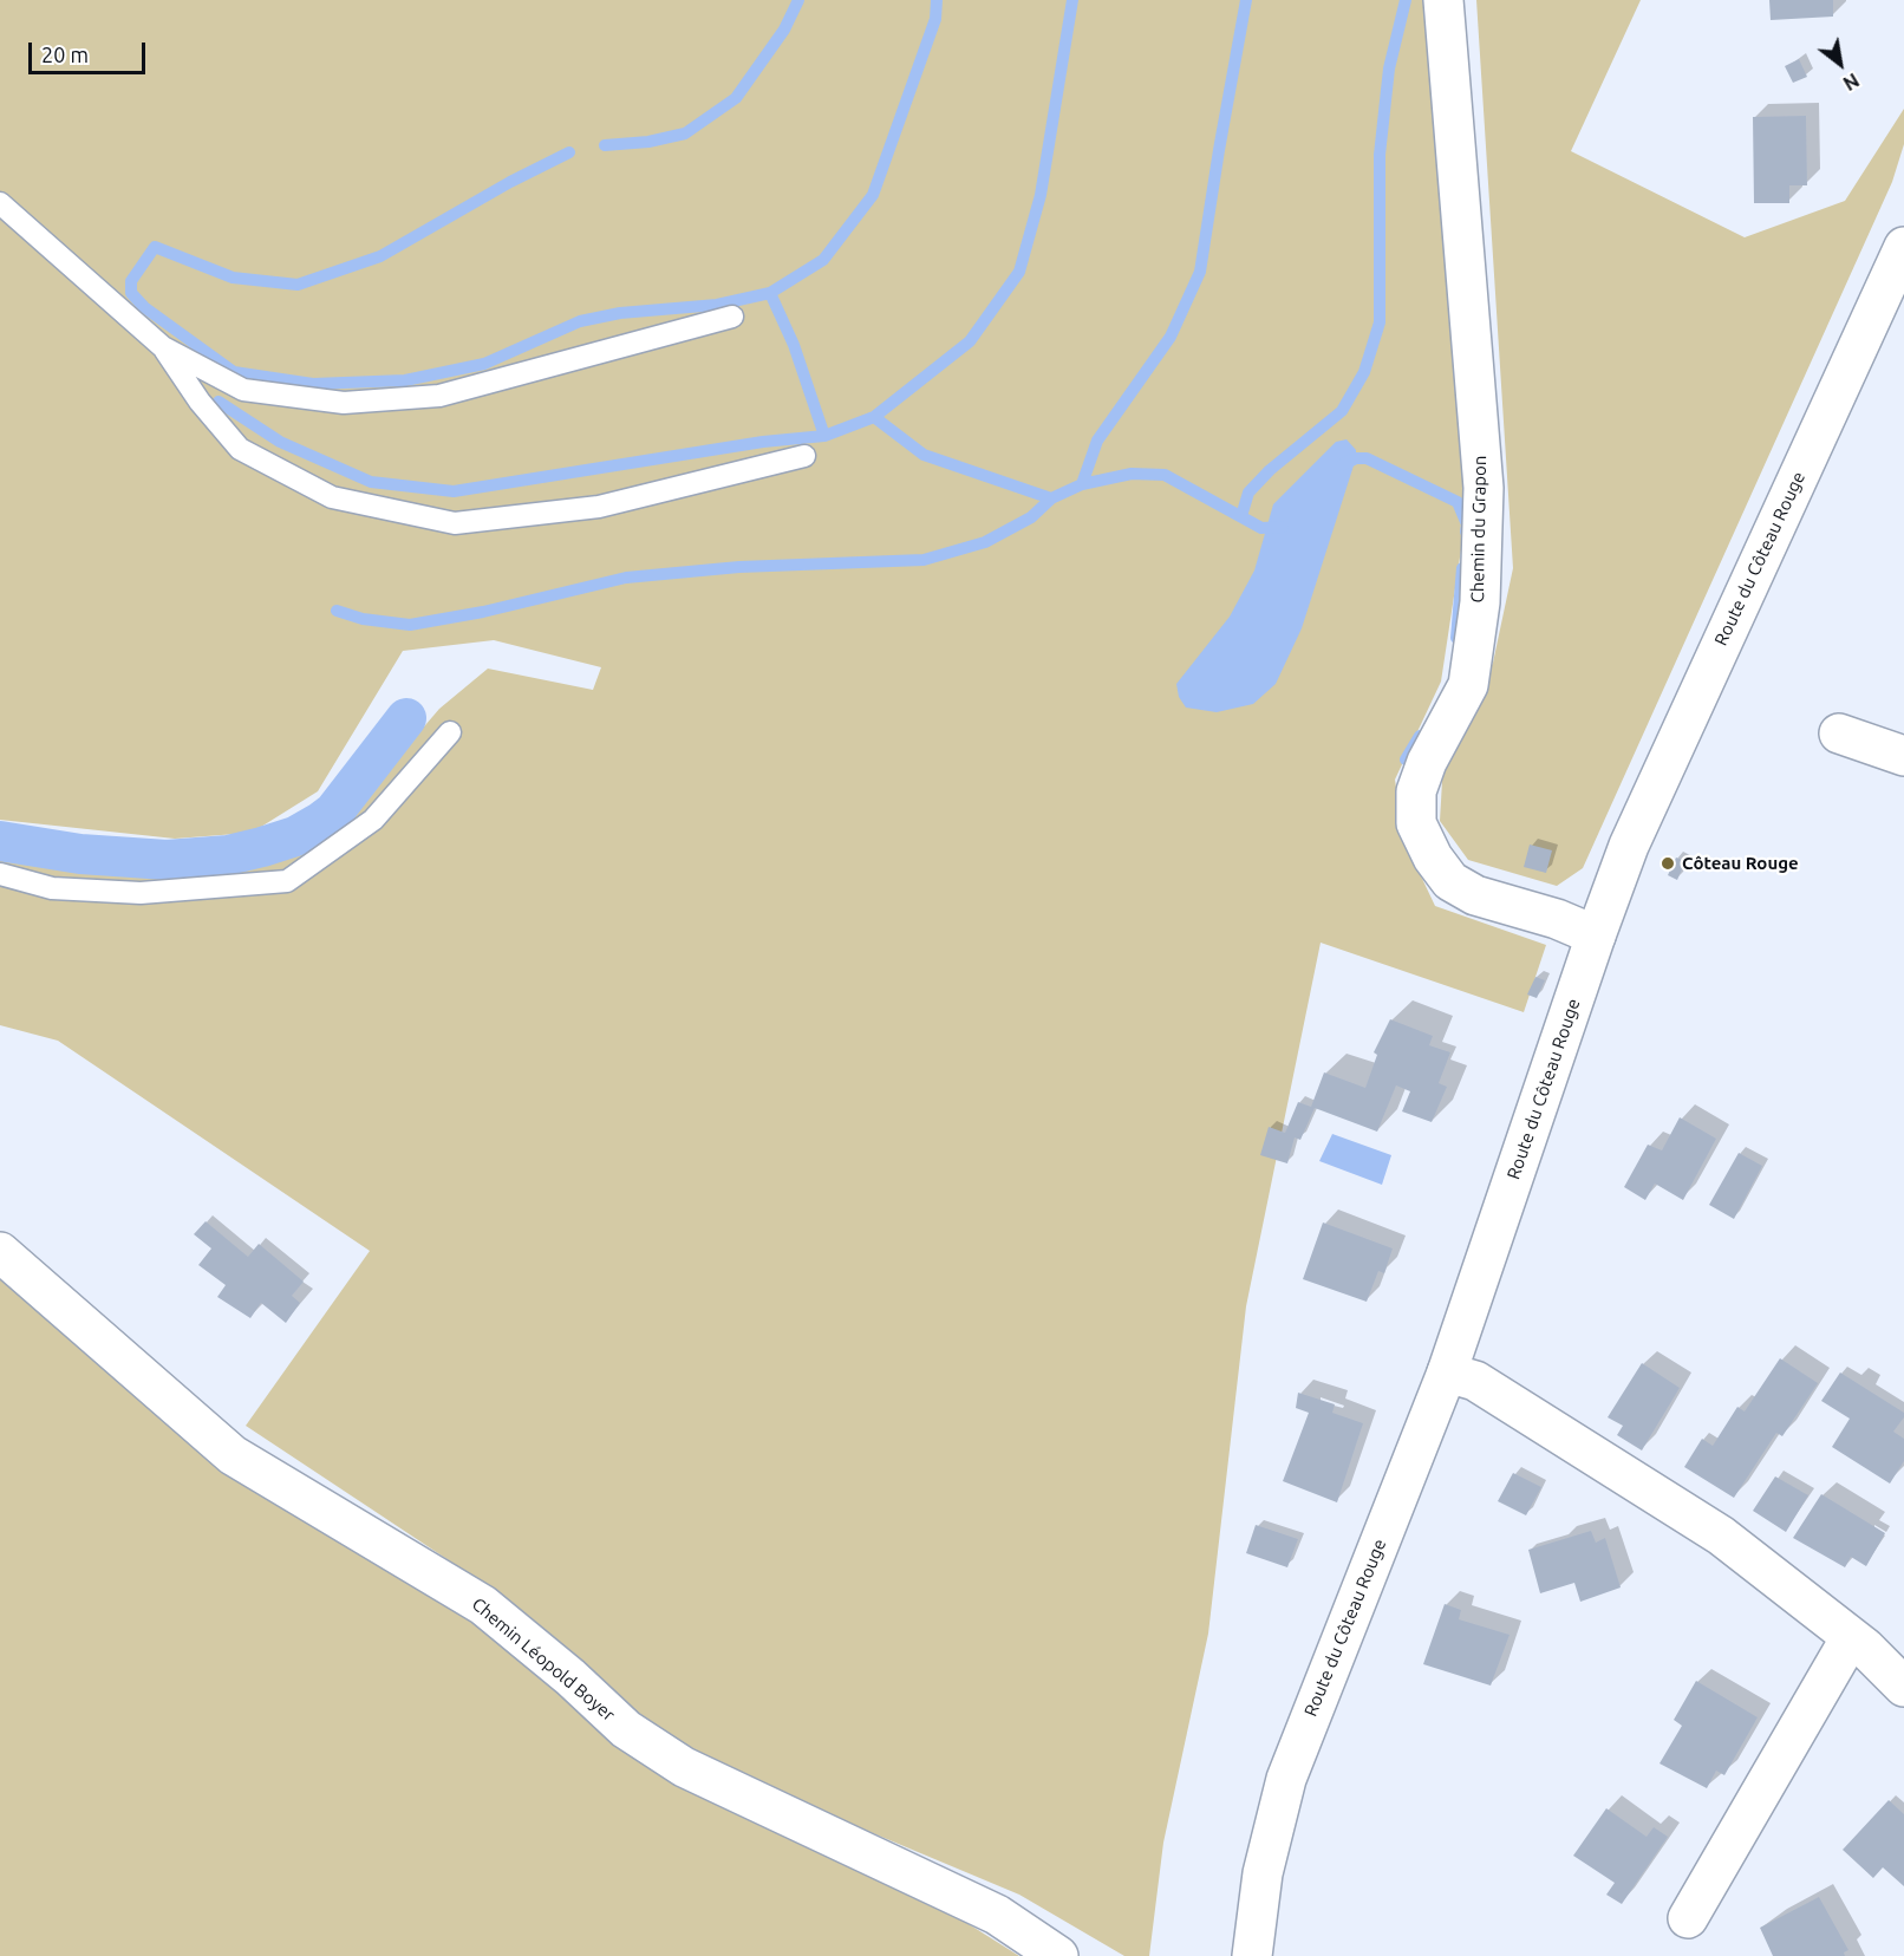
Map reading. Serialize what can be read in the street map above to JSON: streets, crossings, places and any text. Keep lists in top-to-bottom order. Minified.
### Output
{"streets":{"street":["Chemin du Grapon","Route du Côteau Rouge","Chemin Léopold Boyer"]},"crossings":[["Chemin du Grapon","Route du Côteau Rouge"]],"places":["Côteau Rouge"],"scale_bar":"20 m","north":"bottom right"}
